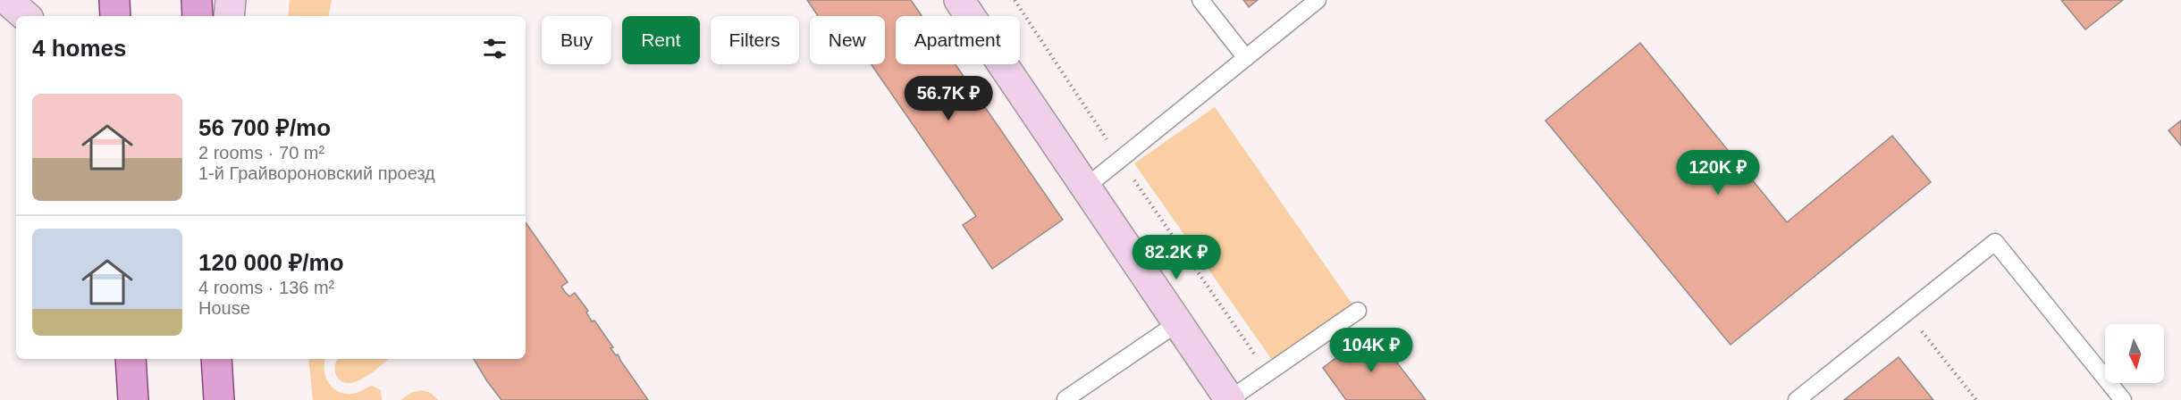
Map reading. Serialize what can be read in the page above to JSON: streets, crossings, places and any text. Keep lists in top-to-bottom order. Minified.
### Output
{"north":"bottom","page":{"chip":["Buy","Rent","Filters","New","Apartment"],"heading":"4 homes","price":["56.7K ₽","120K ₽","82.2K ₽","104K ₽"],"list":[{"name":"56 700 ₽/mo","note":"2 rooms · 70 m² · 1-й Грайвороновский проезд"},{"name":"120 000 ₽/mo","note":"4 rooms · 136 m² · House"}]}}
